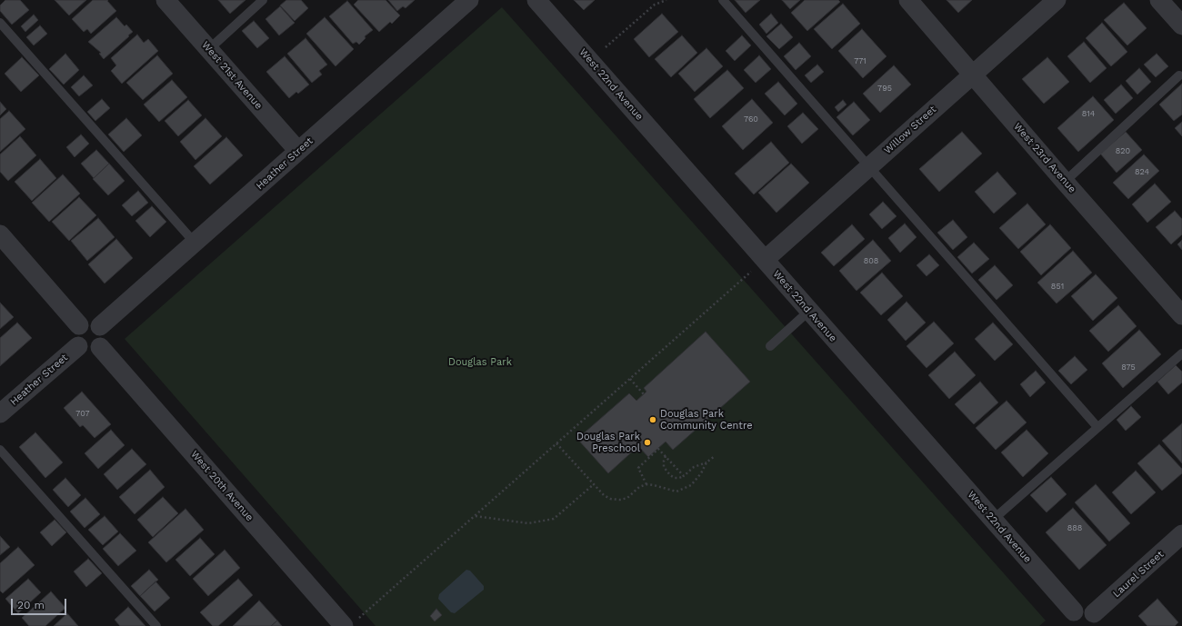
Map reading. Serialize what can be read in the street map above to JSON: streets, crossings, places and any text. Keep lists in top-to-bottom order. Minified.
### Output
{"streets":{"street":["West 21st Avenue","West 22nd Avenue","Willow Street","West 23rd Avenue","Heather Street","West 20th Avenue","Laurel Street"]},"crossings":[["West 21st Avenue","Heather Street"],["West 22nd Avenue","Willow Street"],["Willow Street","West 23rd Avenue"],["Heather Street","West 20th Avenue"]],"parks":["Douglas Park"],"places":["Douglas Park Community Centre","Douglas Park Preschool"],"house_numbers":["771","795","814","760","820","824","808","851","875","707","888"],"scale_bar":"20 m"}
